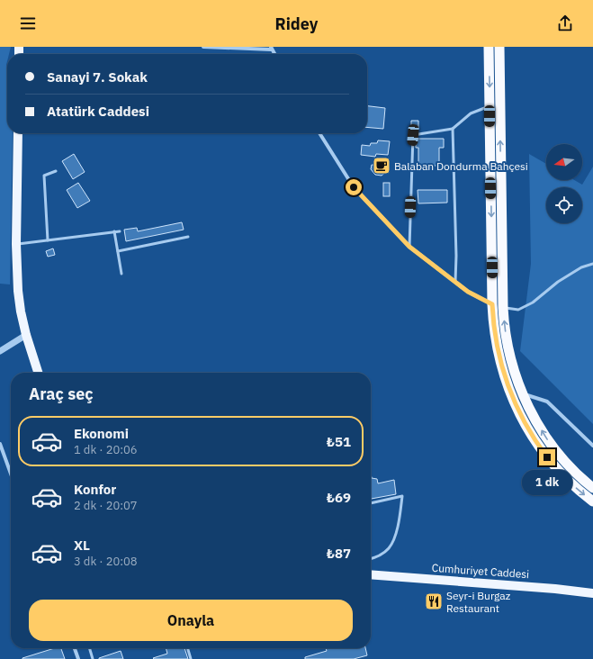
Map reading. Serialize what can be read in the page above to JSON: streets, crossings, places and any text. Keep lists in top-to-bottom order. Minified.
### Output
{"streets":{"main road":["Cumhuriyet Caddesi"]},"places":{"cafe":["Balaban Dondurma Bahçesi"],"restaurant":["Seyr-i Burgaz Restaurant"]},"north":"left","page":{"header":"Ridey","banner":["Sanayi 7. Sokak","Atatürk Caddesi"],"heading":"Araç seç","list":[{"name":"Ekonomi","note":"1 dk · 20:06","value":"₺51"},{"name":"Konfor","note":"2 dk · 20:07","value":"₺69"},{"name":"XL","note":"3 dk · 20:08","value":"₺87"}],"bubble":"1 dk","buttons":"Onayla"}}
